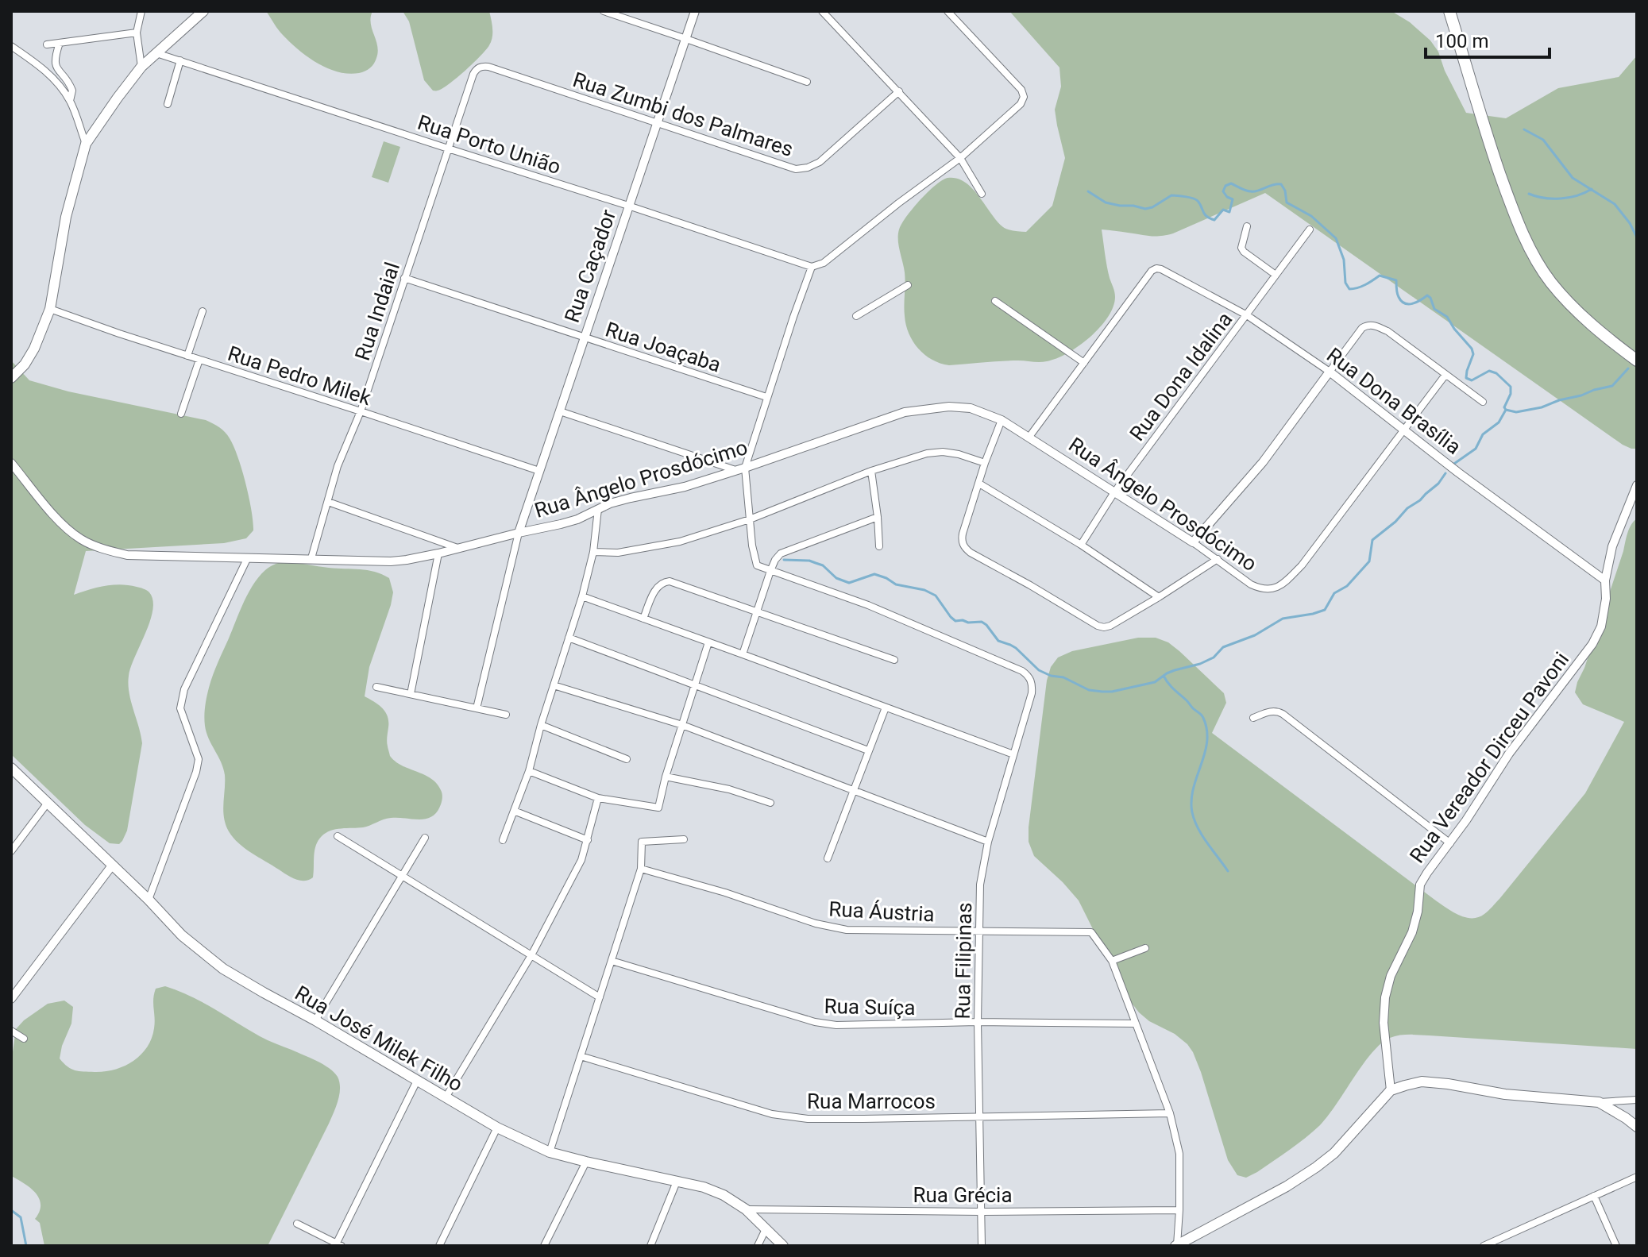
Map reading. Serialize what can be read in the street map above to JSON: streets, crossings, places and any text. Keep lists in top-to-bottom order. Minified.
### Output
{"streets":{"main road":["Rua José Milek Filho"],"street":["Rua Zumbi dos Palmares","Rua Porto União","Rua Caçador","Rua Indaial","Rua Joaçaba","Rua Pedro Milek","Rua Dona Idalina","Rua Dona Brasília","Rua Ângelo Prosdócimo","Rua Vereador Dirceu Pavoni","Rua Áustria","Rua Filipinas","Rua Suíça","Rua Marrocos","Rua Grécia"]},"crossings":[["Rua Zumbi dos Palmares","Rua Caçador"],["Rua Zumbi dos Palmares","Rua Indaial"],["Rua Porto União","Rua Caçador"],["Rua Porto União","Rua Indaial"],["Rua Caçador","Rua Joaçaba"],["Rua Caçador","Rua Pedro Milek"],["Rua Caçador","Rua Ângelo Prosdócimo"],["Rua Indaial","Rua Joaçaba"],["Rua Indaial","Rua Pedro Milek"],["Rua Indaial","Rua Ângelo Prosdócimo"],["Rua Dona Idalina","Rua Dona Brasília"],["Rua Dona Idalina","Rua Ângelo Prosdócimo"],["Rua Dona Brasília","Rua Ângelo Prosdócimo"],["Rua Dona Brasília","Rua Vereador Dirceu Pavoni"],["Rua Áustria","Rua Filipinas"],["Rua Filipinas","Rua Suíça"],["Rua Filipinas","Rua Marrocos"],["Rua Filipinas","Rua Grécia"],["Rua José Milek Filho","Rua Grécia"]],"scale_bar":"100 m"}
